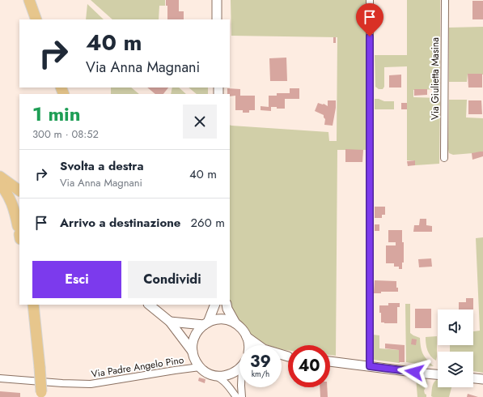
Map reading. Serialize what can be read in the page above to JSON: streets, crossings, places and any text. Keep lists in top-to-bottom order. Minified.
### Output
{"streets":{"street":["Via Giulietta Masina","Via Padre Angelo Pino"]},"page":{"turn":["40 m","Via Anna Magnani"],"heading":["1 min","300 m · 08:52"],"list":[{"name":"Svolta a destra","note":"Via Anna Magnani","value":"40 m"},{"name":"Arrivo a destinazione","value":"260 m"}],"buttons":["Esci","Condividi"],"speed":"39 km/h","limit":"40"}}
